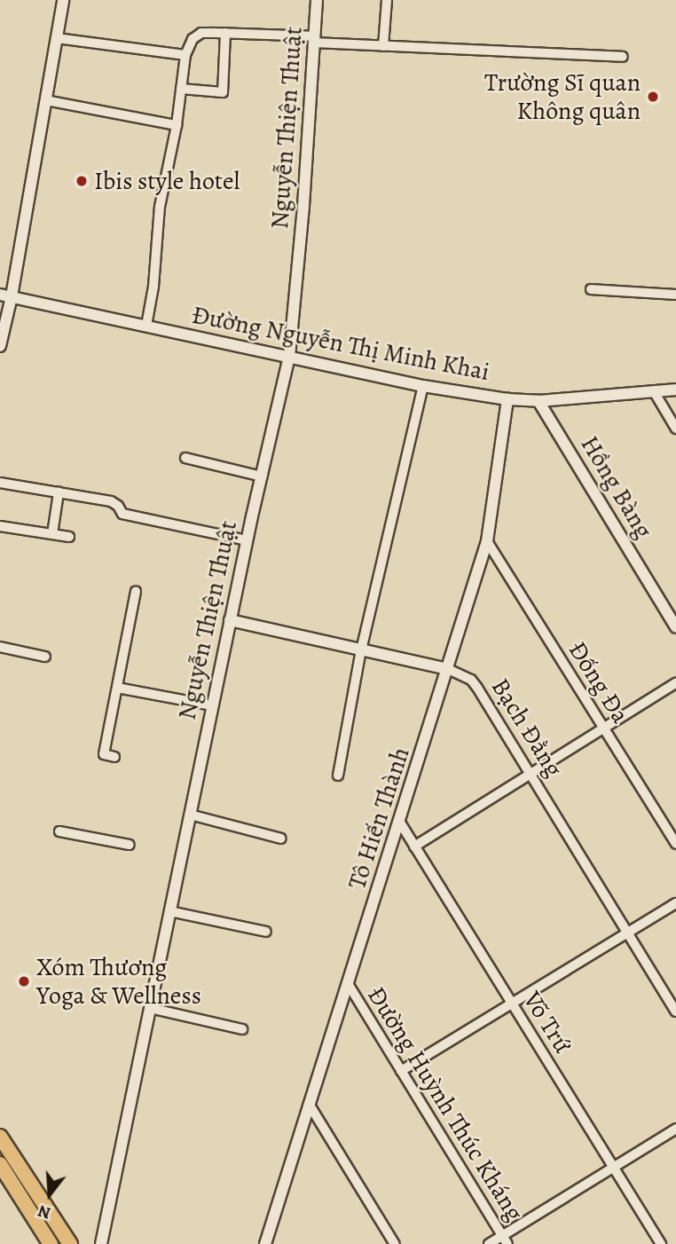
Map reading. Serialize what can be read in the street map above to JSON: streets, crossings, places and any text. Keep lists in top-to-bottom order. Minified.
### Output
{"streets":{"street":["Nguyễn Thiện Thuật","Đường Nguyễn Thị Minh Khai","Hồng Bàng","Đống Đa","Bạch Đằng","Tô Hiến Thành","Võ Trứ","Đường Huỳnh Thúc Kháng"]},"crossings":[["Nguyễn Thiện Thuật","Đường Nguyễn Thị Minh Khai"],["Nguyễn Thiện Thuật","Bạch Đằng"],["Đường Nguyễn Thị Minh Khai","Hồng Bàng"],["Đường Nguyễn Thị Minh Khai","Tô Hiến Thành"],["Đống Đa","Tô Hiến Thành"],["Bạch Đằng","Tô Hiến Thành"],["Tô Hiến Thành","Võ Trứ"],["Tô Hiến Thành","Đường Huỳnh Thúc Kháng"]],"places":["Trường Sĩ quan Không quân","Ibis style hotel","Xóm Thương Yoga & Wellness"],"north":"bottom"}
